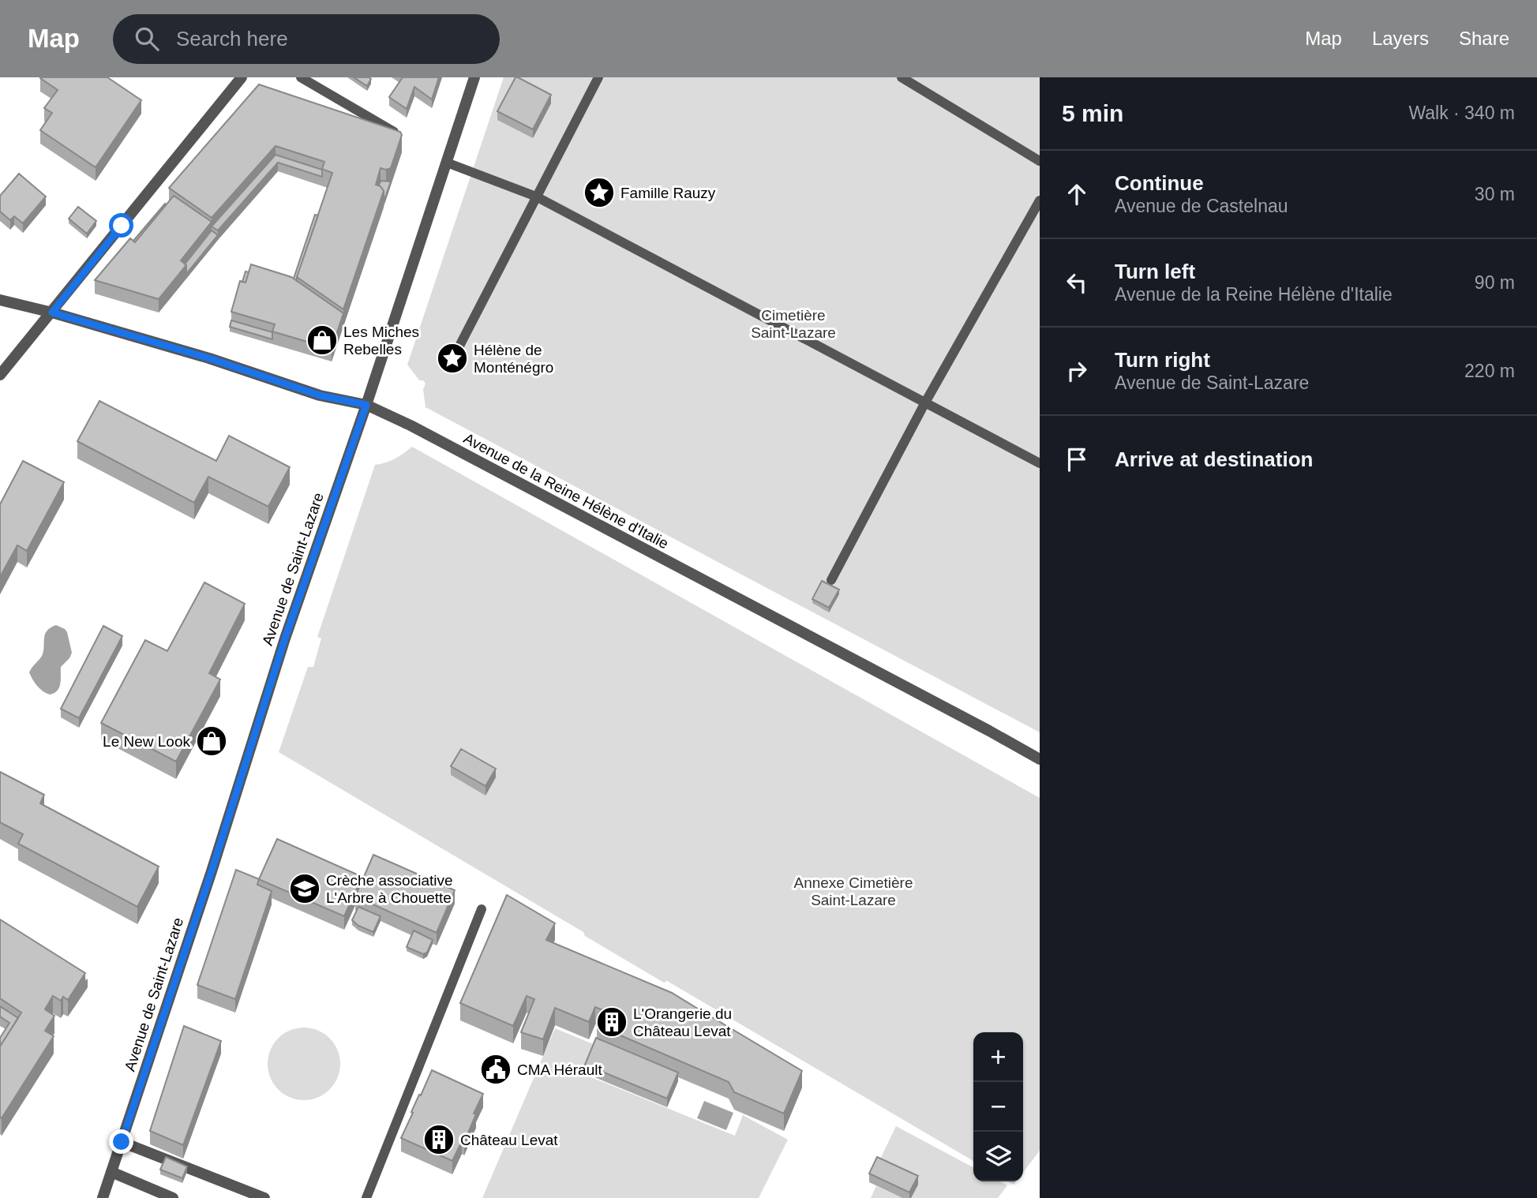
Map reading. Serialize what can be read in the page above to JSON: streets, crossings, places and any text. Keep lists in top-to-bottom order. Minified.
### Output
{"streets":{"street":["Avenue de la Reine Hélène d'Italie","Avenue de Saint-Lazare"]},"crossings":[["Avenue de la Reine Hélène d'Italie","Avenue de Saint-Lazare"]],"parks":["Cimetière Saint-Lazare","Annexe Cimetière Saint-Lazare"],"places":{"place":["Famille Rauzy","Hélène de Monténégro"],"shop":["Les Miches Rebelles","Le New Look"],"school or university":["Crèche associative L'Arbre à Chouette"],"building":["L'Orangerie du Château Levat","Château Levat"],"public building":["CMA Hérault"]},"page":{"header":"Map","search":"Search here","nav":["Map","Layers","Share"],"heading":["5 min","Walk · 340 m"],"list":[["Continue","Avenue de Castelnau","30 m"],["Turn left","Avenue de la Reine Hélène d'Italie","90 m"],["Turn right","Avenue de Saint-Lazare","220 m"],"Arrive at destination"],"map_buttons":["+","−"]}}
